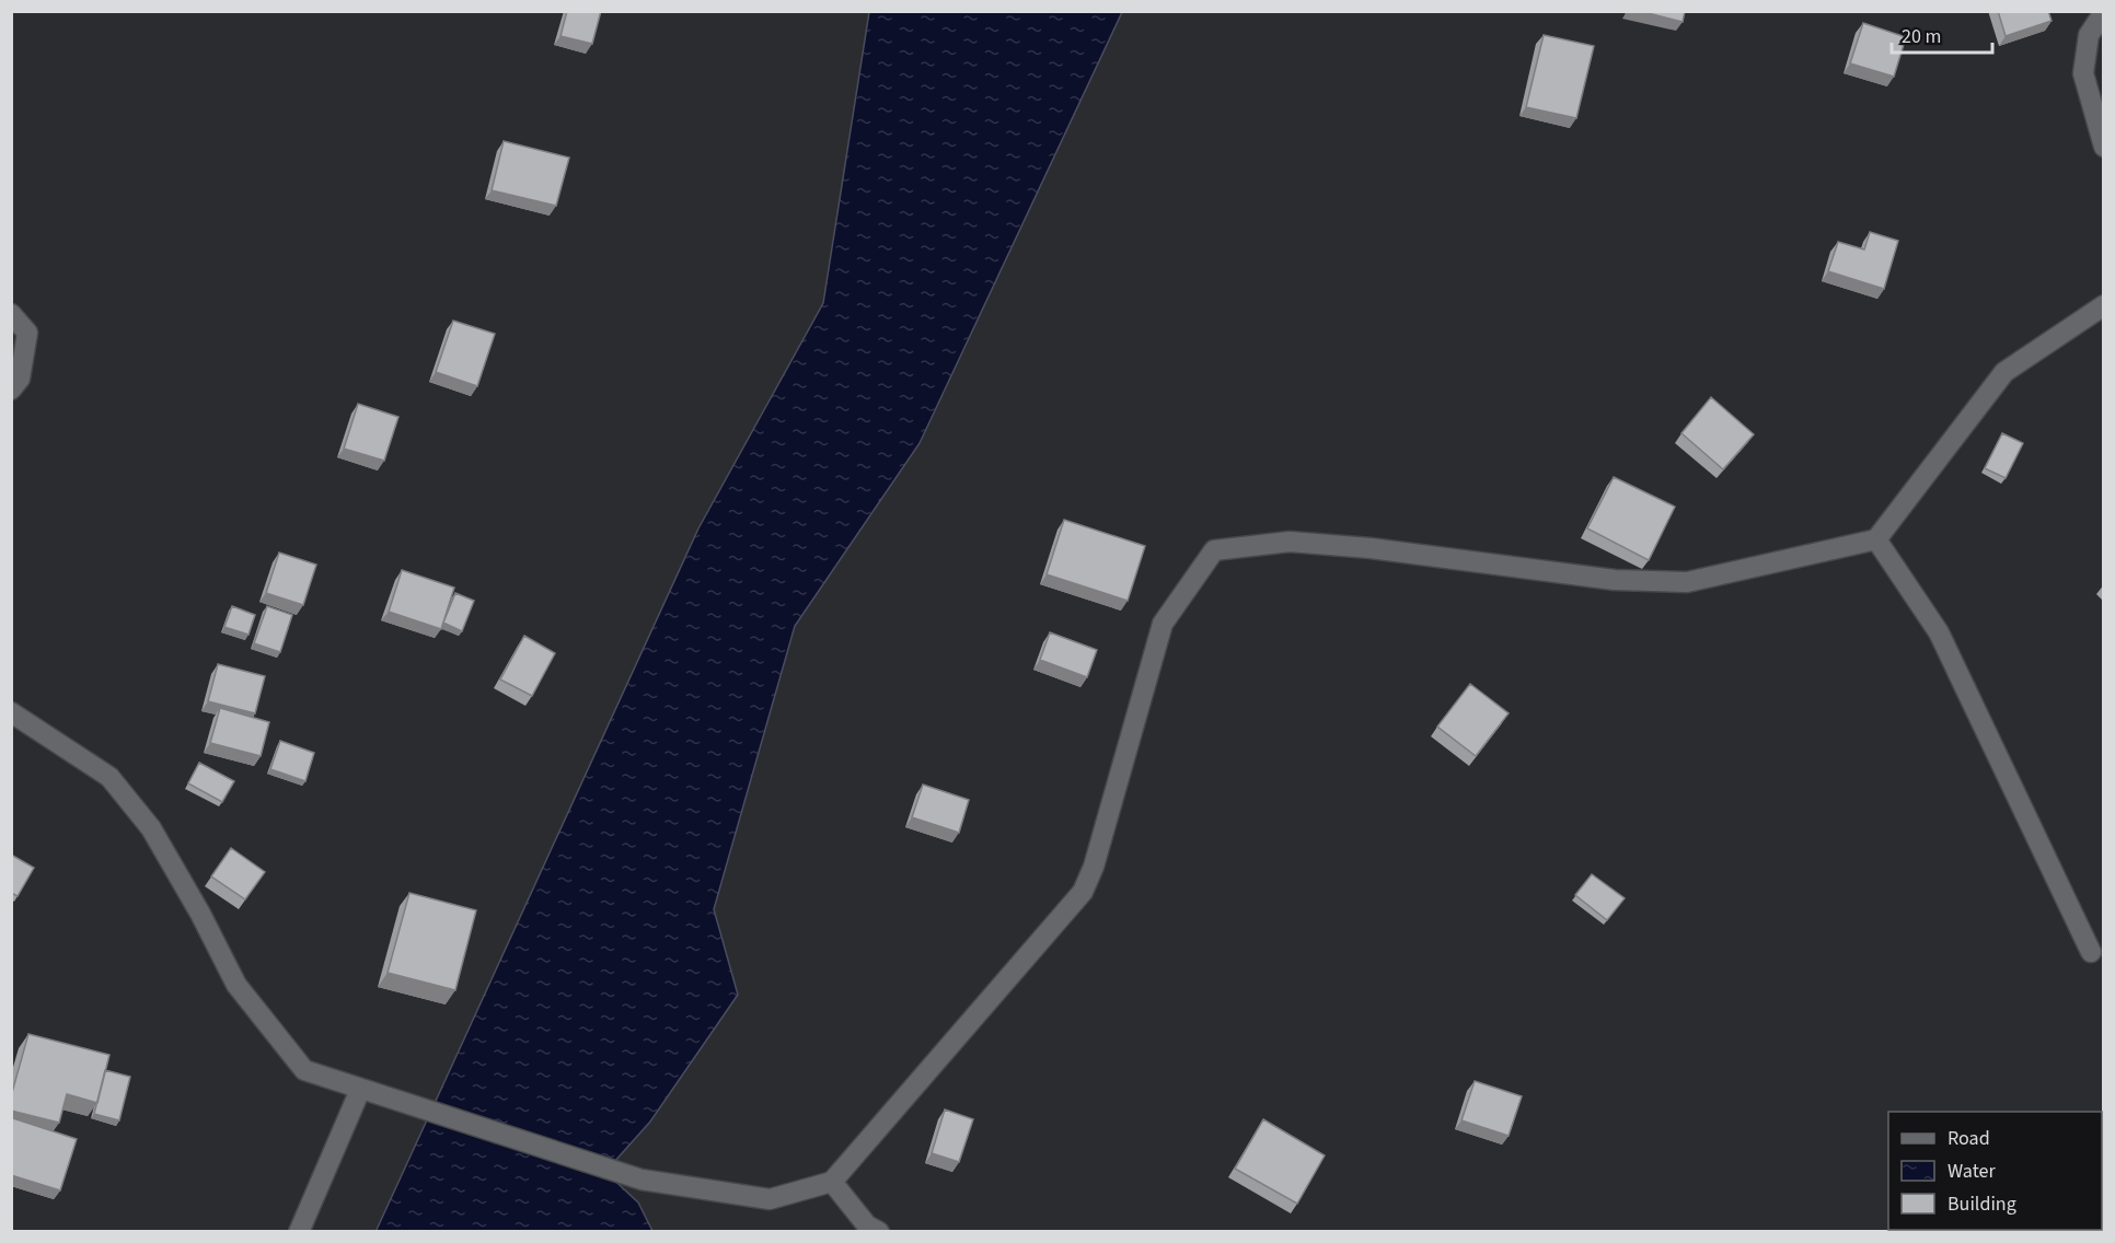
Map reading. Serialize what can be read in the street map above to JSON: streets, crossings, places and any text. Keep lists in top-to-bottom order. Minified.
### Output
{"legend":["Road","Water","Building"],"scale_bar":"20 m"}
